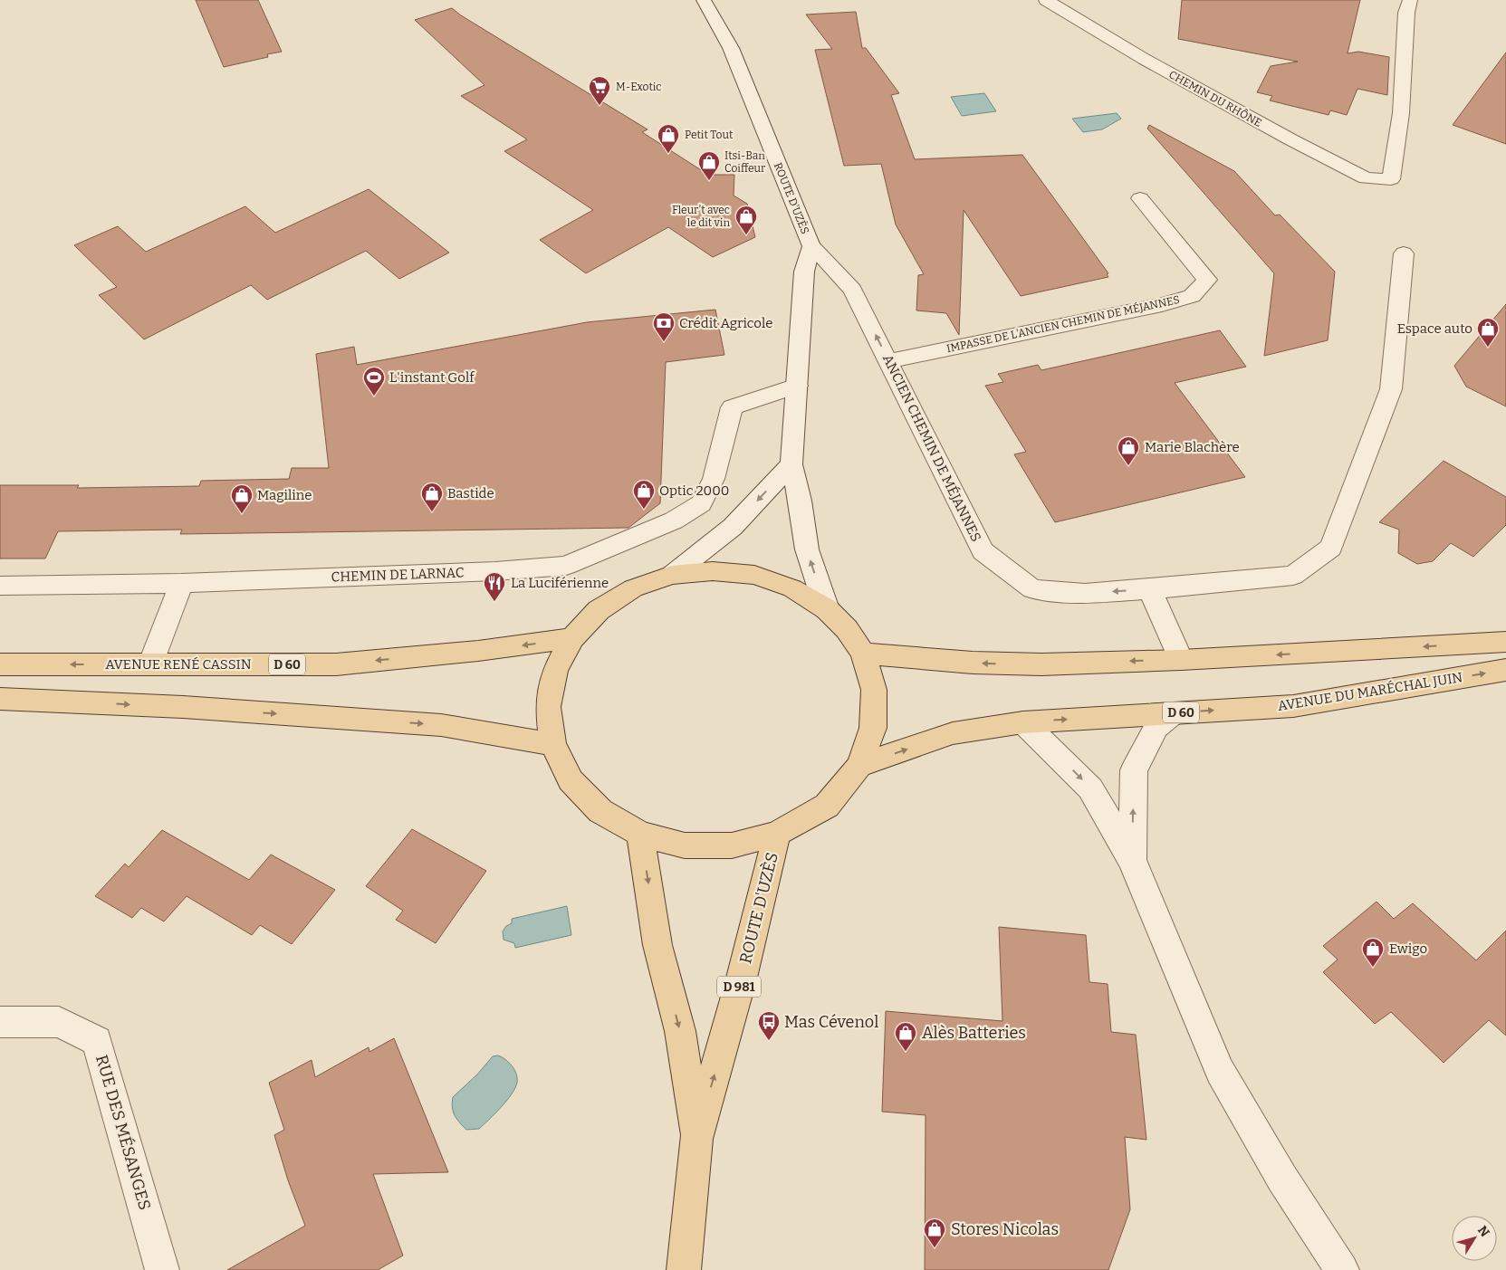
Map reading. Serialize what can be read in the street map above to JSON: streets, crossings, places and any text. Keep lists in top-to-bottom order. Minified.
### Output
{"streets":{"main road":["ROUTE D'UZÈS","AVENUE RENÉ CASSIN","D 60","AVENUE DU MARÉCHAL JUIN","D 981"],"street":["CHEMIN DU RHÔNE","IMPASSE DE L'ANCIEN CHEMIN DE MÉJANNES","ANCIEN CHEMIN DE MÉJANNES","CHEMIN DE LARNAC","RUE DES MÉSANGES"]},"crossings":[["ROUTE D'UZÈS","ANCIEN CHEMIN DE MÉJANNES"],["ROUTE D'UZÈS","CHEMIN DE LARNAC"],["IMPASSE DE L'ANCIEN CHEMIN DE MÉJANNES","ANCIEN CHEMIN DE MÉJANNES"]],"one_way":["ANCIEN CHEMIN DE MÉJANNES"],"places":{"supermarket":["M-Exotic"],"shop":["Petit Tout","Itsi-Ban Coiffeur","Fleur't avec le dit vin","Espace auto","Marie Blachère","Optic 2000","Bastide","Magiline","Ewigo","Alès Batteries","Stores Nicolas"],"bank":["Crédit Agricole"],"sports":["L'instant Golf"],"restaurant":["La Luciférienne"],"bus stop":["Mas Cévenol"]},"north":"top right"}
